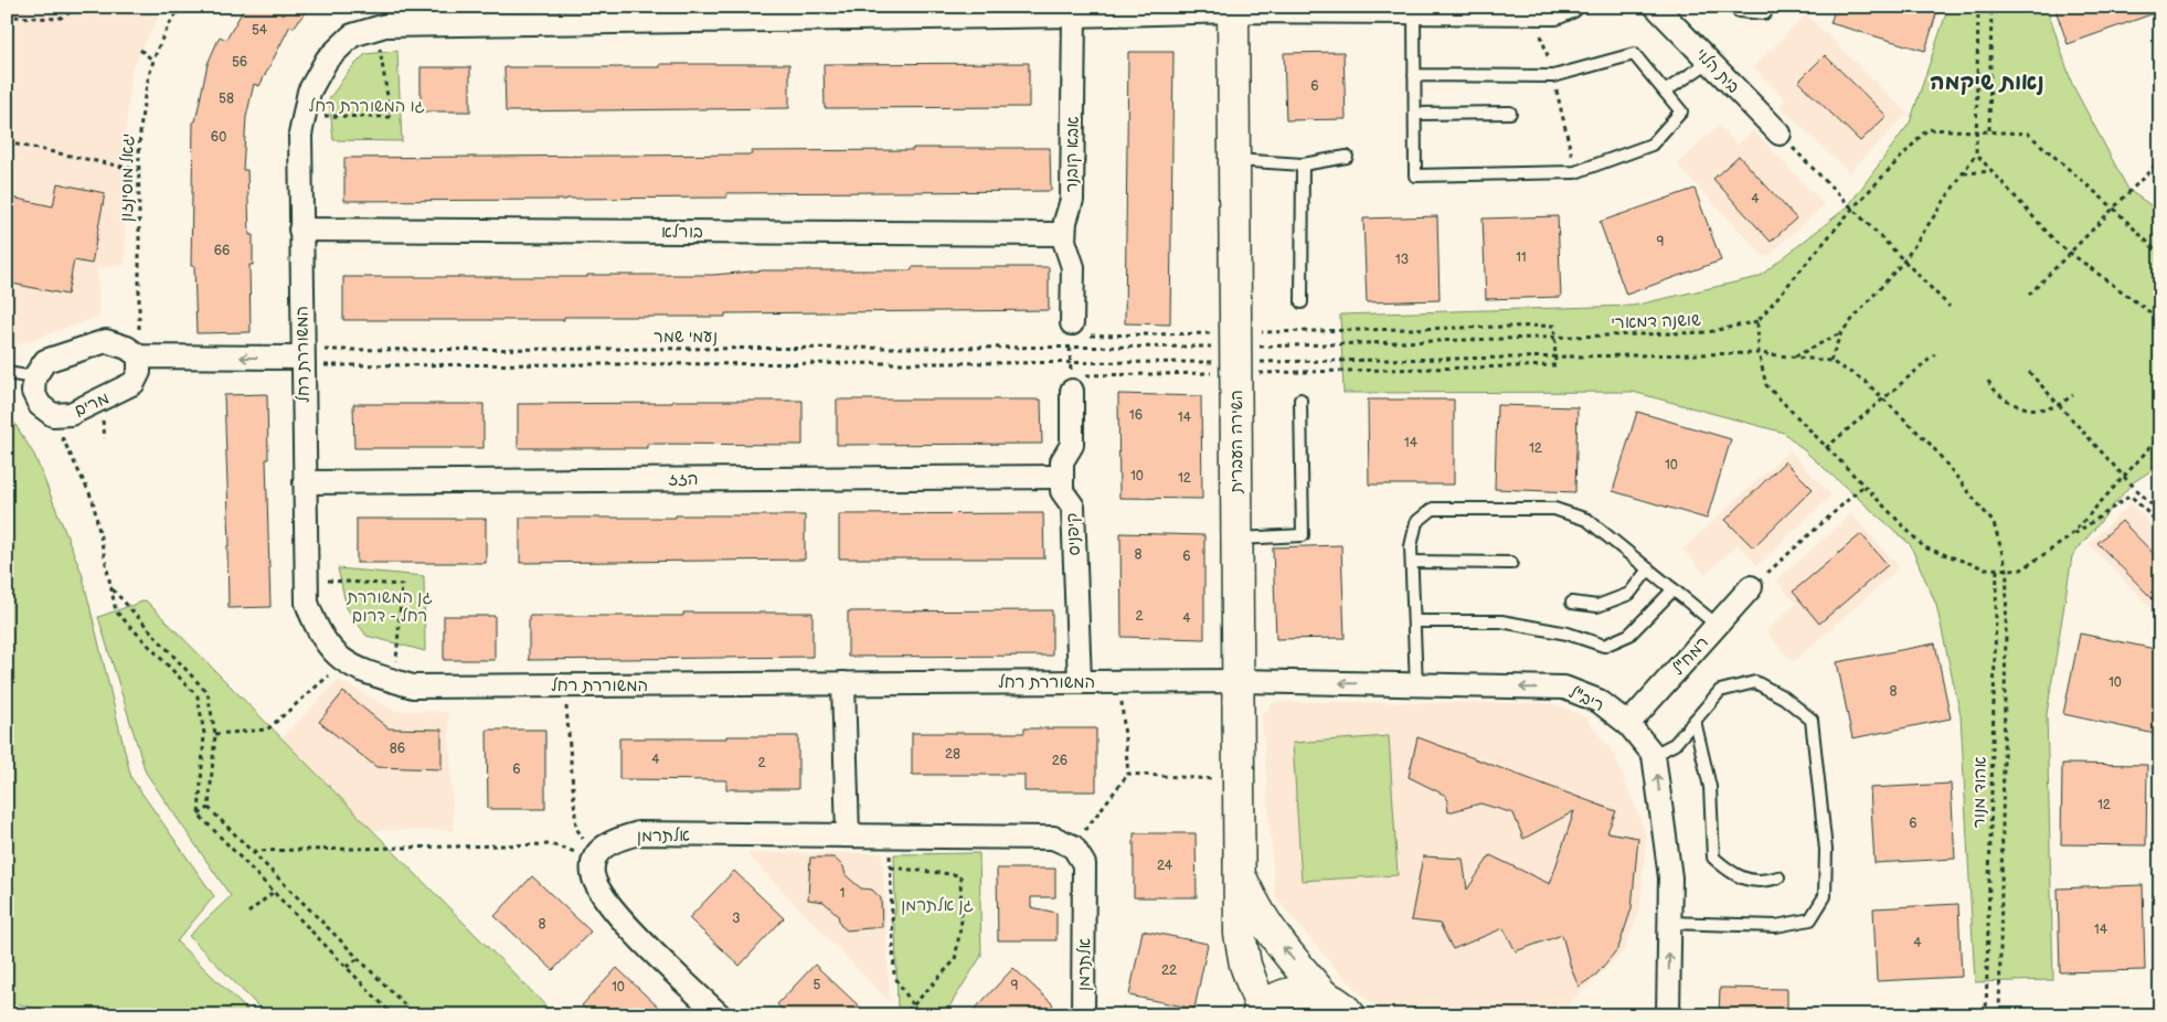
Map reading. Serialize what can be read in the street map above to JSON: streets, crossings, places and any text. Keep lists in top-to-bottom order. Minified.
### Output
{"streets":{"street":["בית הלוי","אבא קובנר","בורלא","המשוררת רחל","מרים","השירה העברית","הזז","קיפניס","רמח\"ל","ריב\"ל","אלתרמן"],"path":["יגאל מוסינזון","שושנה דמארי","נעמי שמר","אהוד מנור"]},"crossings":[["אבא קובנר","בורלא"],["אבא קובנר","המשוררת רחל"],["יגאל מוסינזון","מרים"],["בורלא","המשוררת רחל"],["שושנה דמארי","נעמי שמר"],["שושנה דמארי","השירה העברית"],["נעמי שמר","המשוררת רחל"],["נעמי שמר","השירה העברית"],["המשוררת רחל","השירה העברית"],["המשוררת רחל","הזז"],["המשוררת רחל","קיפניס"],["המשוררת רחל","ריב\"ל"],["השירה העברית","ריב\"ל"],["הזז","קיפניס"],["רמח\"ל","ריב\"ל"]],"one_way":["ריב\"ל"],"districts":["נאות שיקמה"],"parks":["גו המשוררת רחל","גן המשוררת רחל - דרום","גן אלתרמן"],"house_numbers":["54","56","6","58","60","4","9","66","11","13","16","14","14","12","10","10","12","8","6","2","4","10","8","86","28","4","26","2","6","12","6","24","1","3","8","14","4","22","5","9","10"]}
